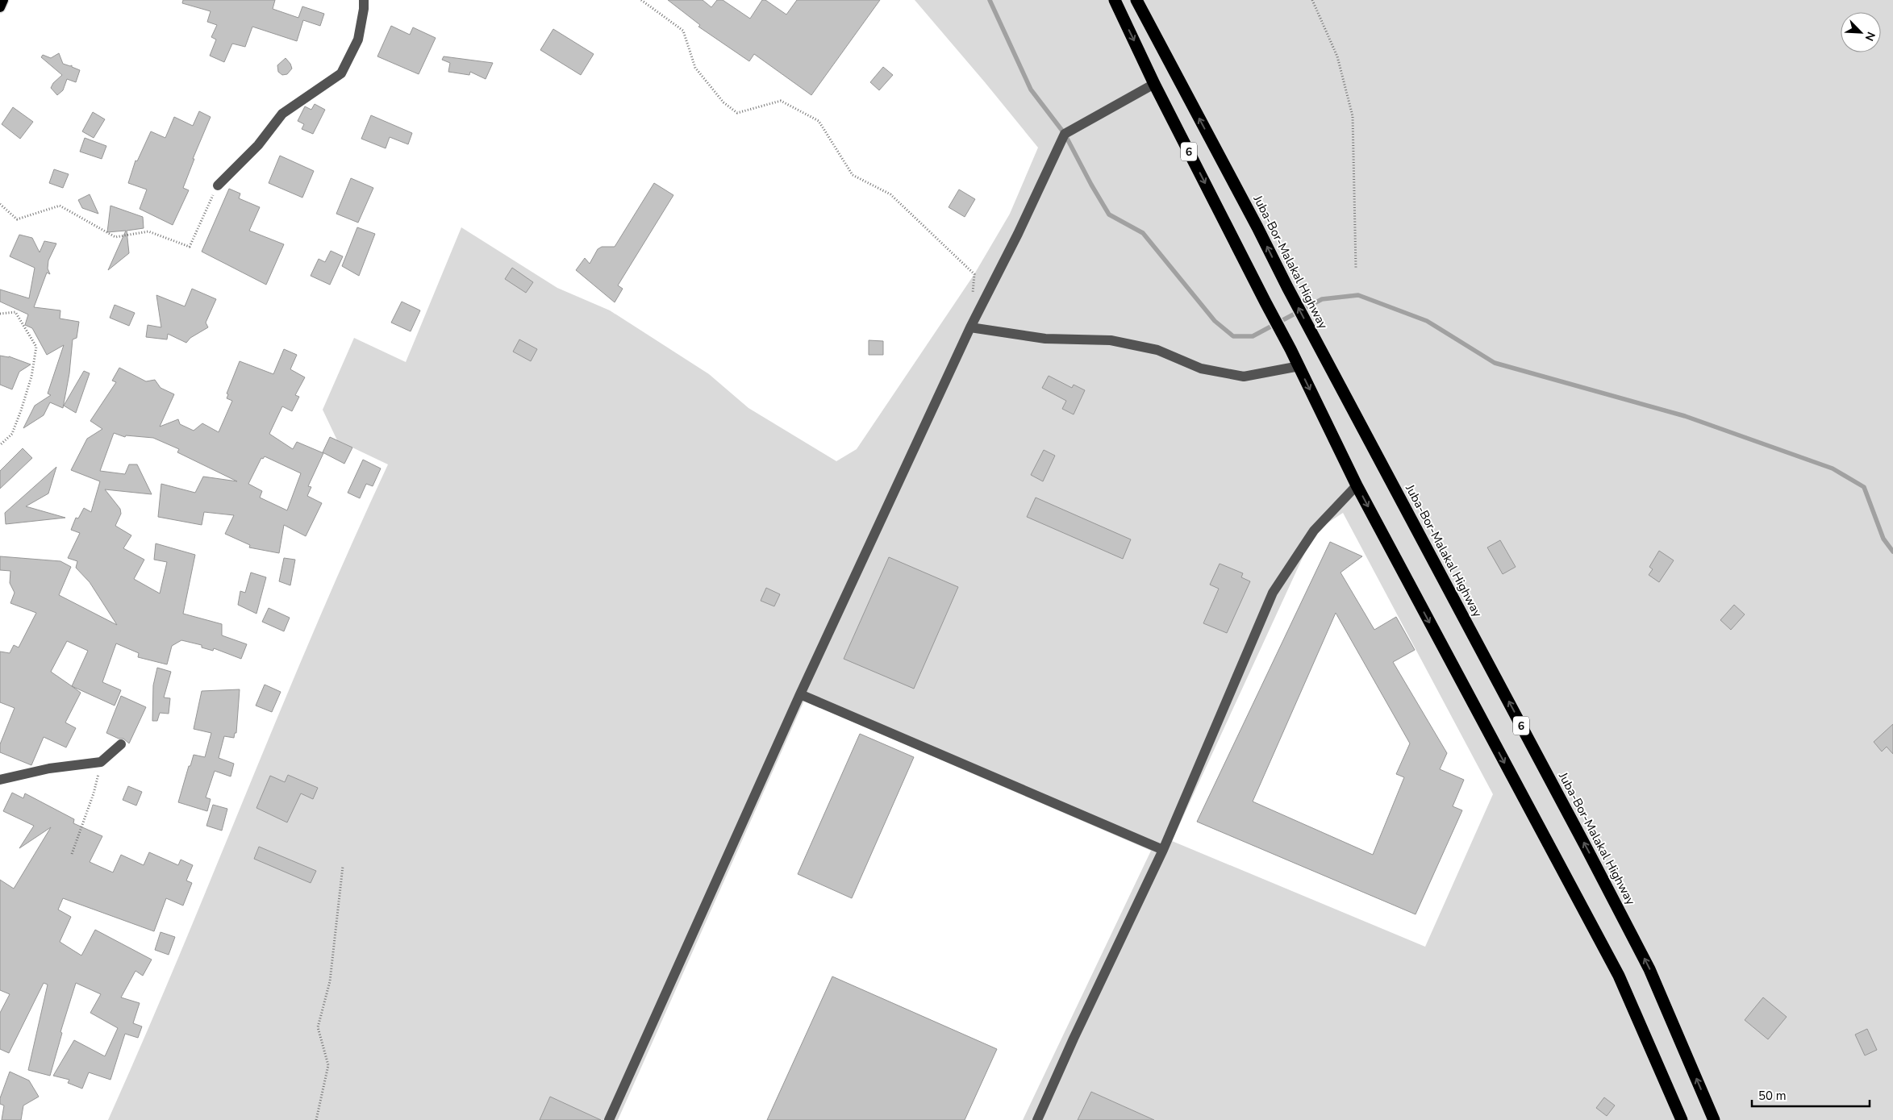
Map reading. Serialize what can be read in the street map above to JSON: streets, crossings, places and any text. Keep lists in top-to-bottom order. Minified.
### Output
{"streets":{"highway":["6","Juba-Bor-Malakal Highway"]},"scale_bar":"50 m","north":"bottom right"}
